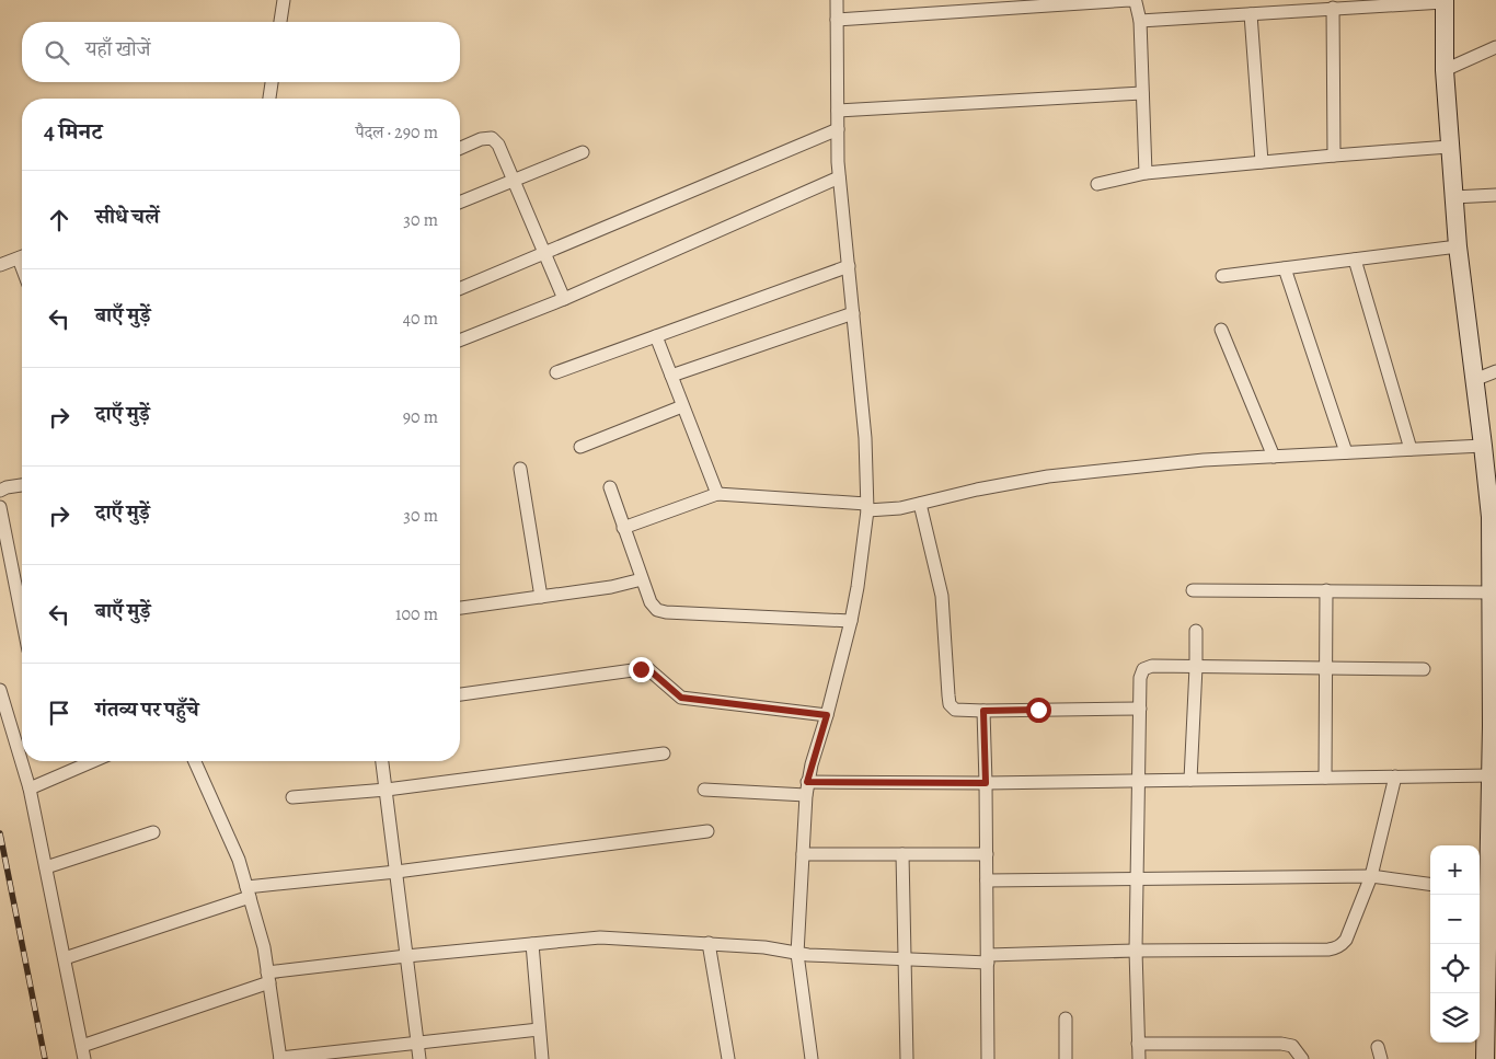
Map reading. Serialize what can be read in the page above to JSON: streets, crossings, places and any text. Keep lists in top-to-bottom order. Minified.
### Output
{"page":{"search":"यहाँ खोजें","heading":["4 मिनट","पैदल · 290 m"],"list":[["सीधे चलें","30 m"],["बाएँ मुड़ें","40 m"],["दाएँ मुड़ें","90 m"],["दाएँ मुड़ें","30 m"],["बाएँ मुड़ें","100 m"],"गंतव्य पर पहुँचे"],"map_buttons":["+","−"]}}
